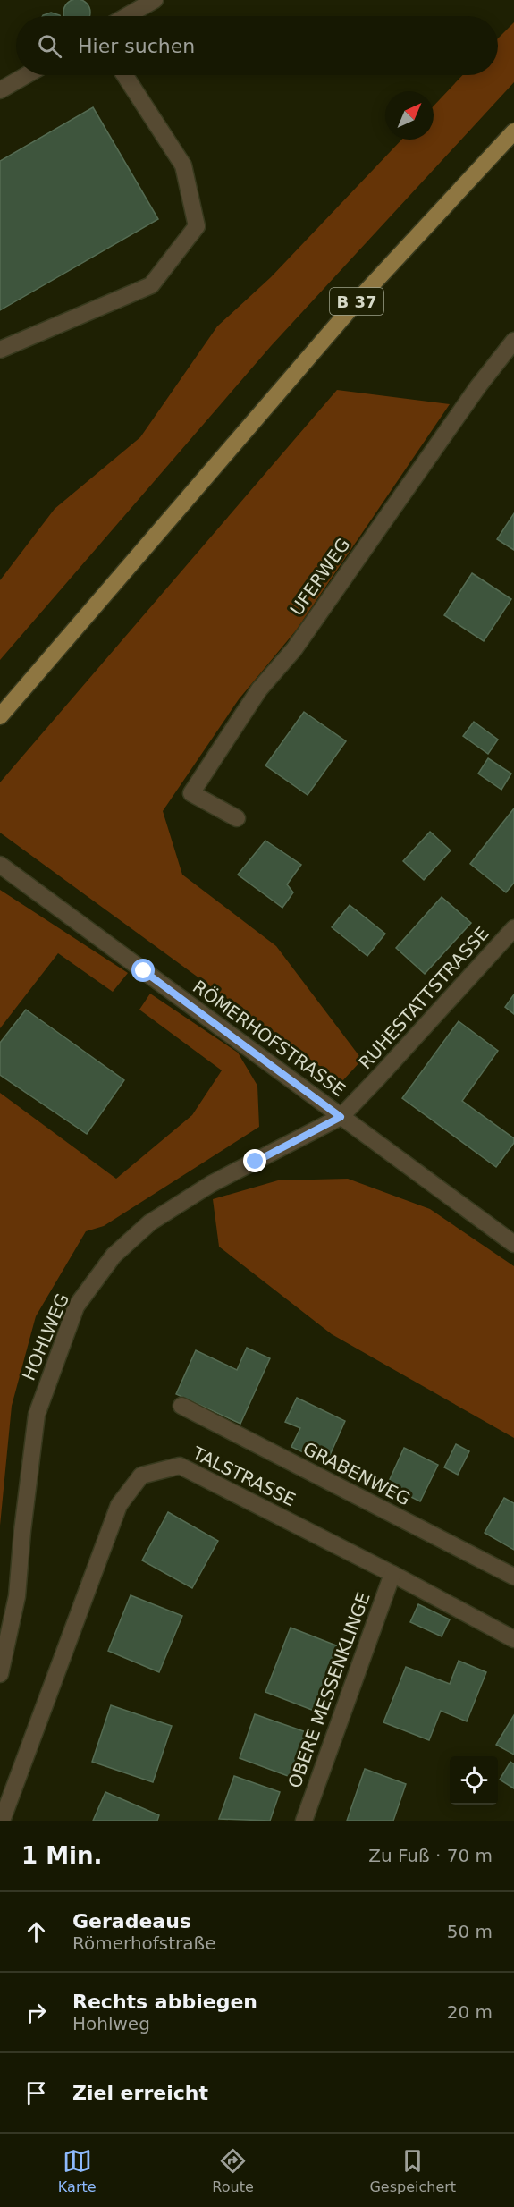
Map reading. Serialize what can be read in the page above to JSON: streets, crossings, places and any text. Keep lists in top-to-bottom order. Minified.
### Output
{"streets":{"main road":["B 37"],"street":["UFERWEG","RUHESTATTSTRASSE","RÖMERHOFSTRASSE","HOHLWEG","GRABENWEG","TALSTRASSE","OBERE MESSENKLINGE"]},"crossings":[["RUHESTATTSTRASSE","RÖMERHOFSTRASSE"],["RUHESTATTSTRASSE","HOHLWEG"],["RÖMERHOFSTRASSE","HOHLWEG"],["TALSTRASSE","OBERE MESSENKLINGE"]],"north":"top right","page":{"search":"Hier suchen","heading":["1 Min.","Zu Fuß · 70 m"],"list":[["Geradeaus","Römerhofstraße","50 m"],["Rechts abbiegen","Hohlweg","20 m"],"Ziel erreicht"],"nav":["Karte","Route","Gespeichert"]}}
